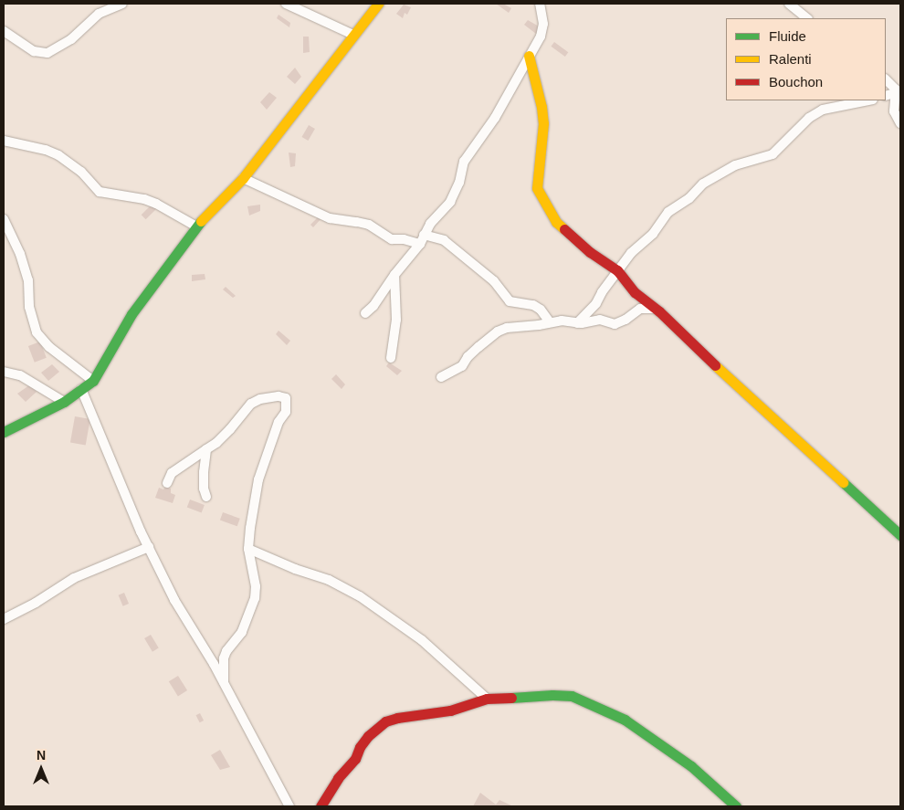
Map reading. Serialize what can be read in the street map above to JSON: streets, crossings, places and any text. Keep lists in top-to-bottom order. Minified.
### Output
{"legend":["Fluide","Ralenti","Bouchon"],"north":"top"}
